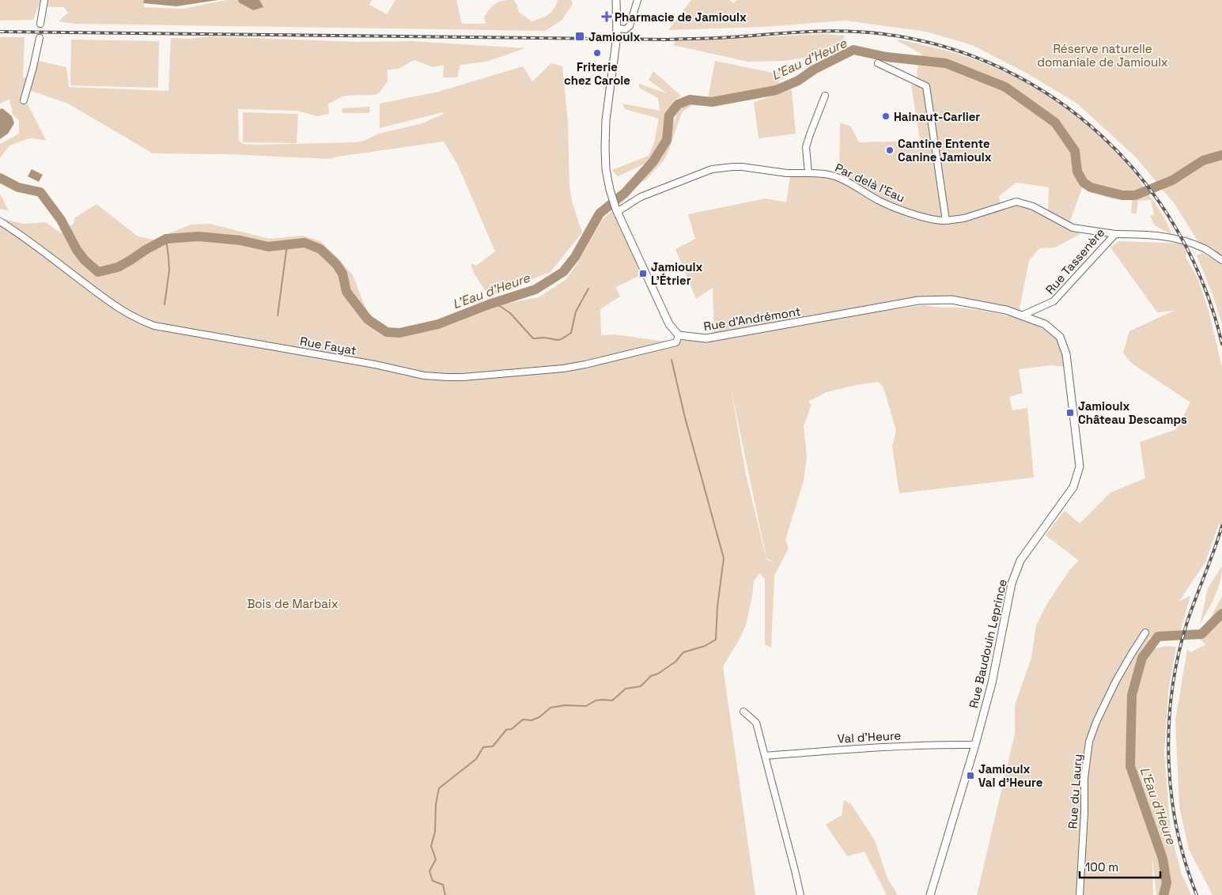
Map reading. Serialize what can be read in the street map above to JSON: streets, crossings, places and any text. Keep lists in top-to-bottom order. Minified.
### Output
{"streets":{"street":["Par delà l'Eau","Rue Tassenère","Rue d'Andrémont","Rue Fayat","Rue Baudouin Leprince","Val d'Heure","Rue du Laury"]},"crossings":[["Par delà l'Eau","Rue Tassenère"],["Rue Tassenère","Rue d'Andrémont"],["Rue Tassenère","Rue Baudouin Leprince"],["Rue d'Andrémont","Rue Fayat"],["Rue d'Andrémont","Rue Baudouin Leprince"],["Rue Baudouin Leprince","Val d'Heure"]],"water":["L'Eau d'Heure"],"parks":["Réserve naturelle domaniale de Jamioulx","Bois de Marbaix"],"places":{"health":["Pharmacie de Jamioulx"],"transit":["Jamioulx","Jamioulx L'Étrier","Jamioulx Château Descamps","Jamioulx Val d'Heure"],"other":["Friterie chez Carole","Hainaut-Carlier","Cantine Entente Canine Jamioulx"]},"scale_bar":"100 m"}
